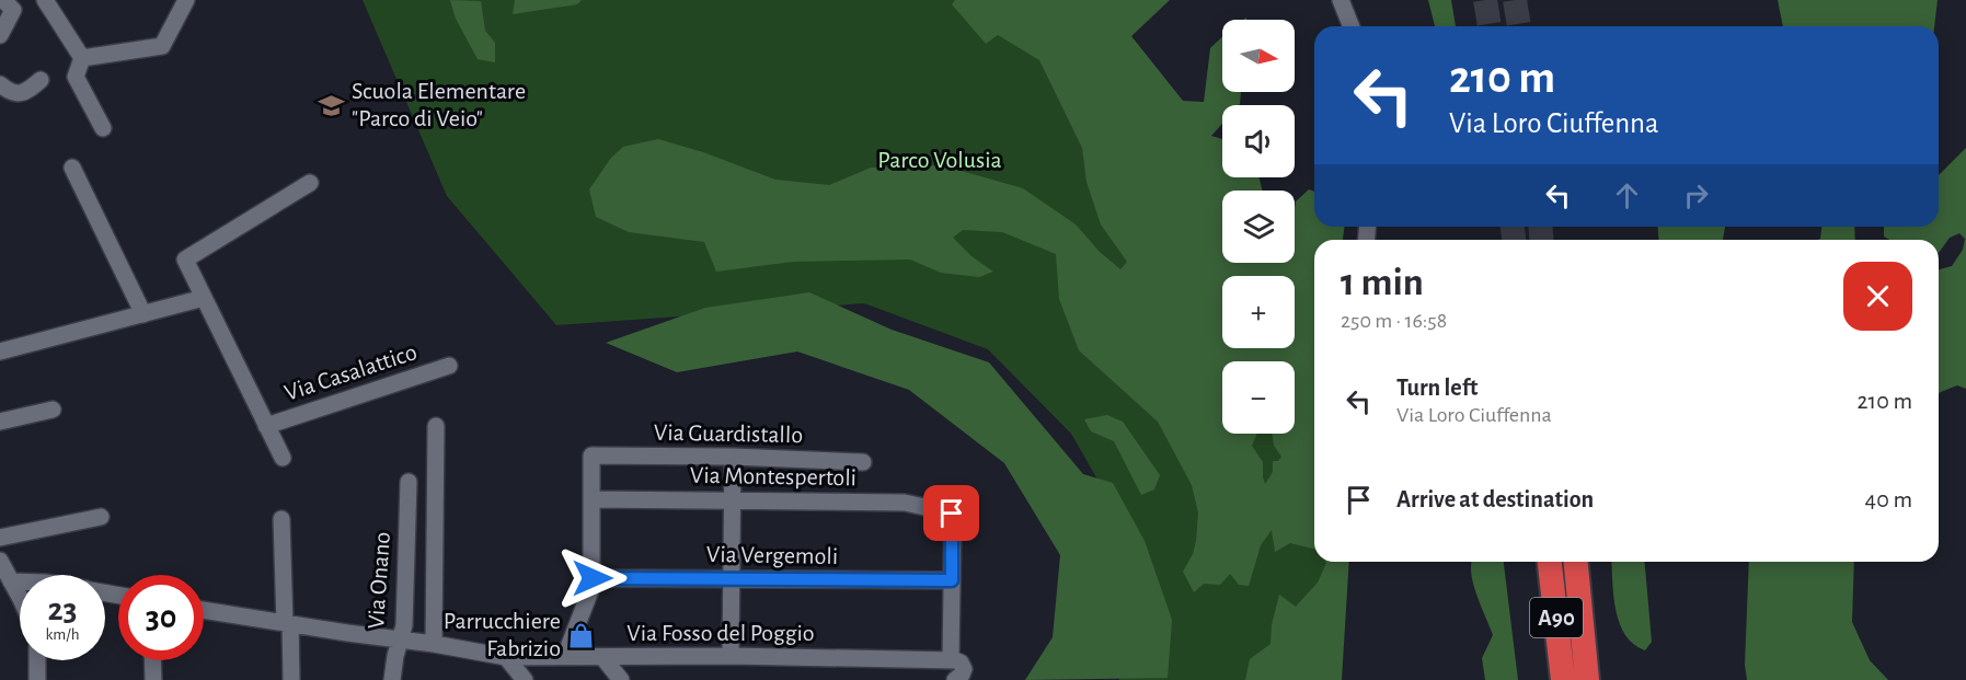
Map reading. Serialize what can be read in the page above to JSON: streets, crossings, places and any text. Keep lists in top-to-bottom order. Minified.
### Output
{"streets":{"highway":["A90"],"street":["Via Casalattico","Via Guardistallo","Via Montespertoli","Via Vergemoli","Via Onano","Via Fosso del Poggio"]},"crossings":[["Via Guardistallo","Via Montespertoli"],["Via Montespertoli","Via Vergemoli"],["Via Onano","Via Fosso del Poggio"]],"parks":["Parco Volusia"],"places":{"school or university":["Scuola Elementare \"Parco di Veio\""],"shop":["Parrucchiere Fabrizio"]},"north":"right","page":{"map_buttons":["+","−"],"turn":["210 m","Via Loro Ciuffenna"],"heading":["1 min","250 m · 16:58"],"list":[{"name":"Turn left","note":"Via Loro Ciuffenna","value":"210 m"},{"name":"Arrive at destination","value":"40 m"}],"speed":"23 km/h","limit":"30"}}
